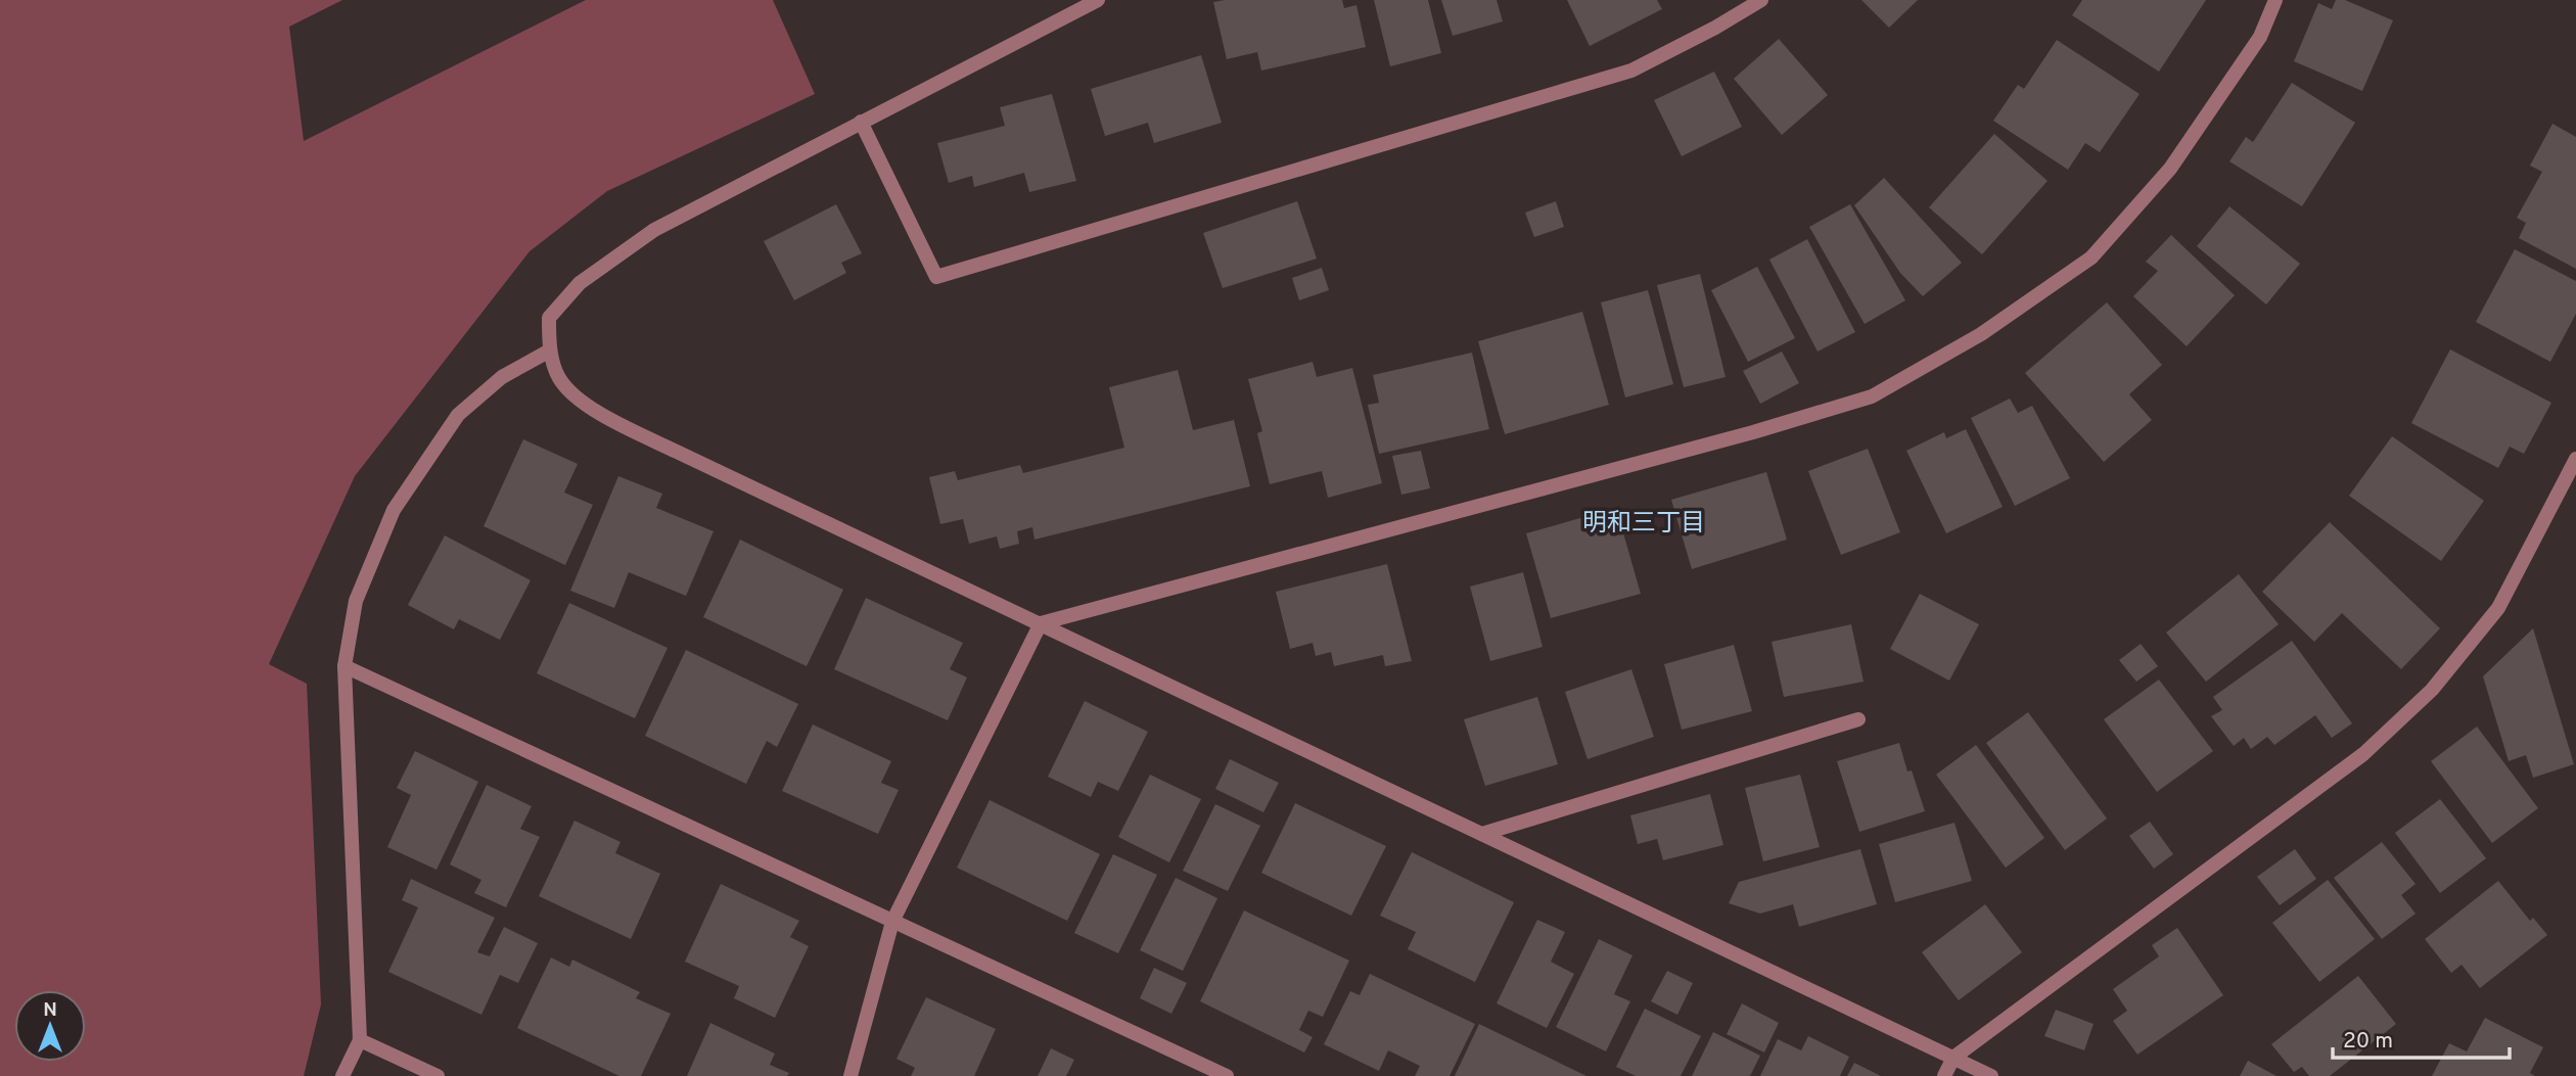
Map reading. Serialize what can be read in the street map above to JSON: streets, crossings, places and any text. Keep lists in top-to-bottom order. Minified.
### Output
{"districts":["明和三丁目"],"scale_bar":"20 m","north":"top"}
